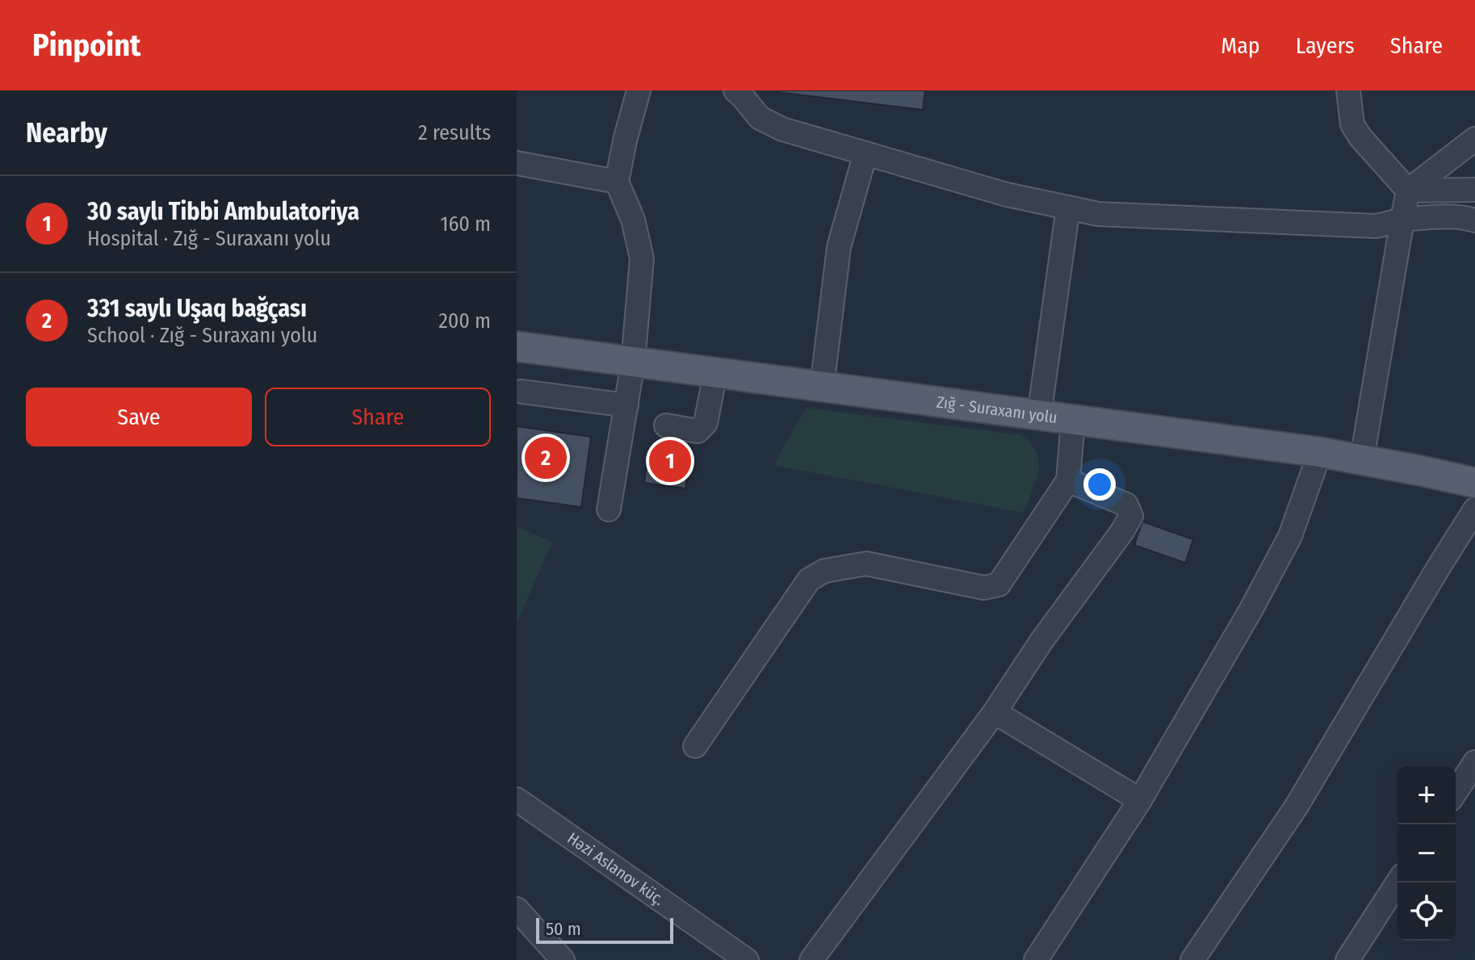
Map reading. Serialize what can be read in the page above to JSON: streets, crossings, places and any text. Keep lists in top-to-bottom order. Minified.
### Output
{"streets":{"main road":["Zığ - Suraxanı yolu"],"street":["Həzi Aslanov küç."]},"scale_bar":"50 m","page":{"header":"Pinpoint","nav":["Map","Layers","Share"],"heading":["Nearby","2 results"],"list":[{"mark":"1","name":"30 saylı Tibbi Ambulatoriya","note":"Hospital · Zığ - Suraxanı yolu","value":"160 m"},{"mark":"2","name":"331 saylı Uşaq bağçası","note":"School · Zığ - Suraxanı yolu","value":"200 m"}],"buttons":["Save","Share"],"pins":["2","1"],"map_buttons":["+","−"],"scale":"50 m"}}
